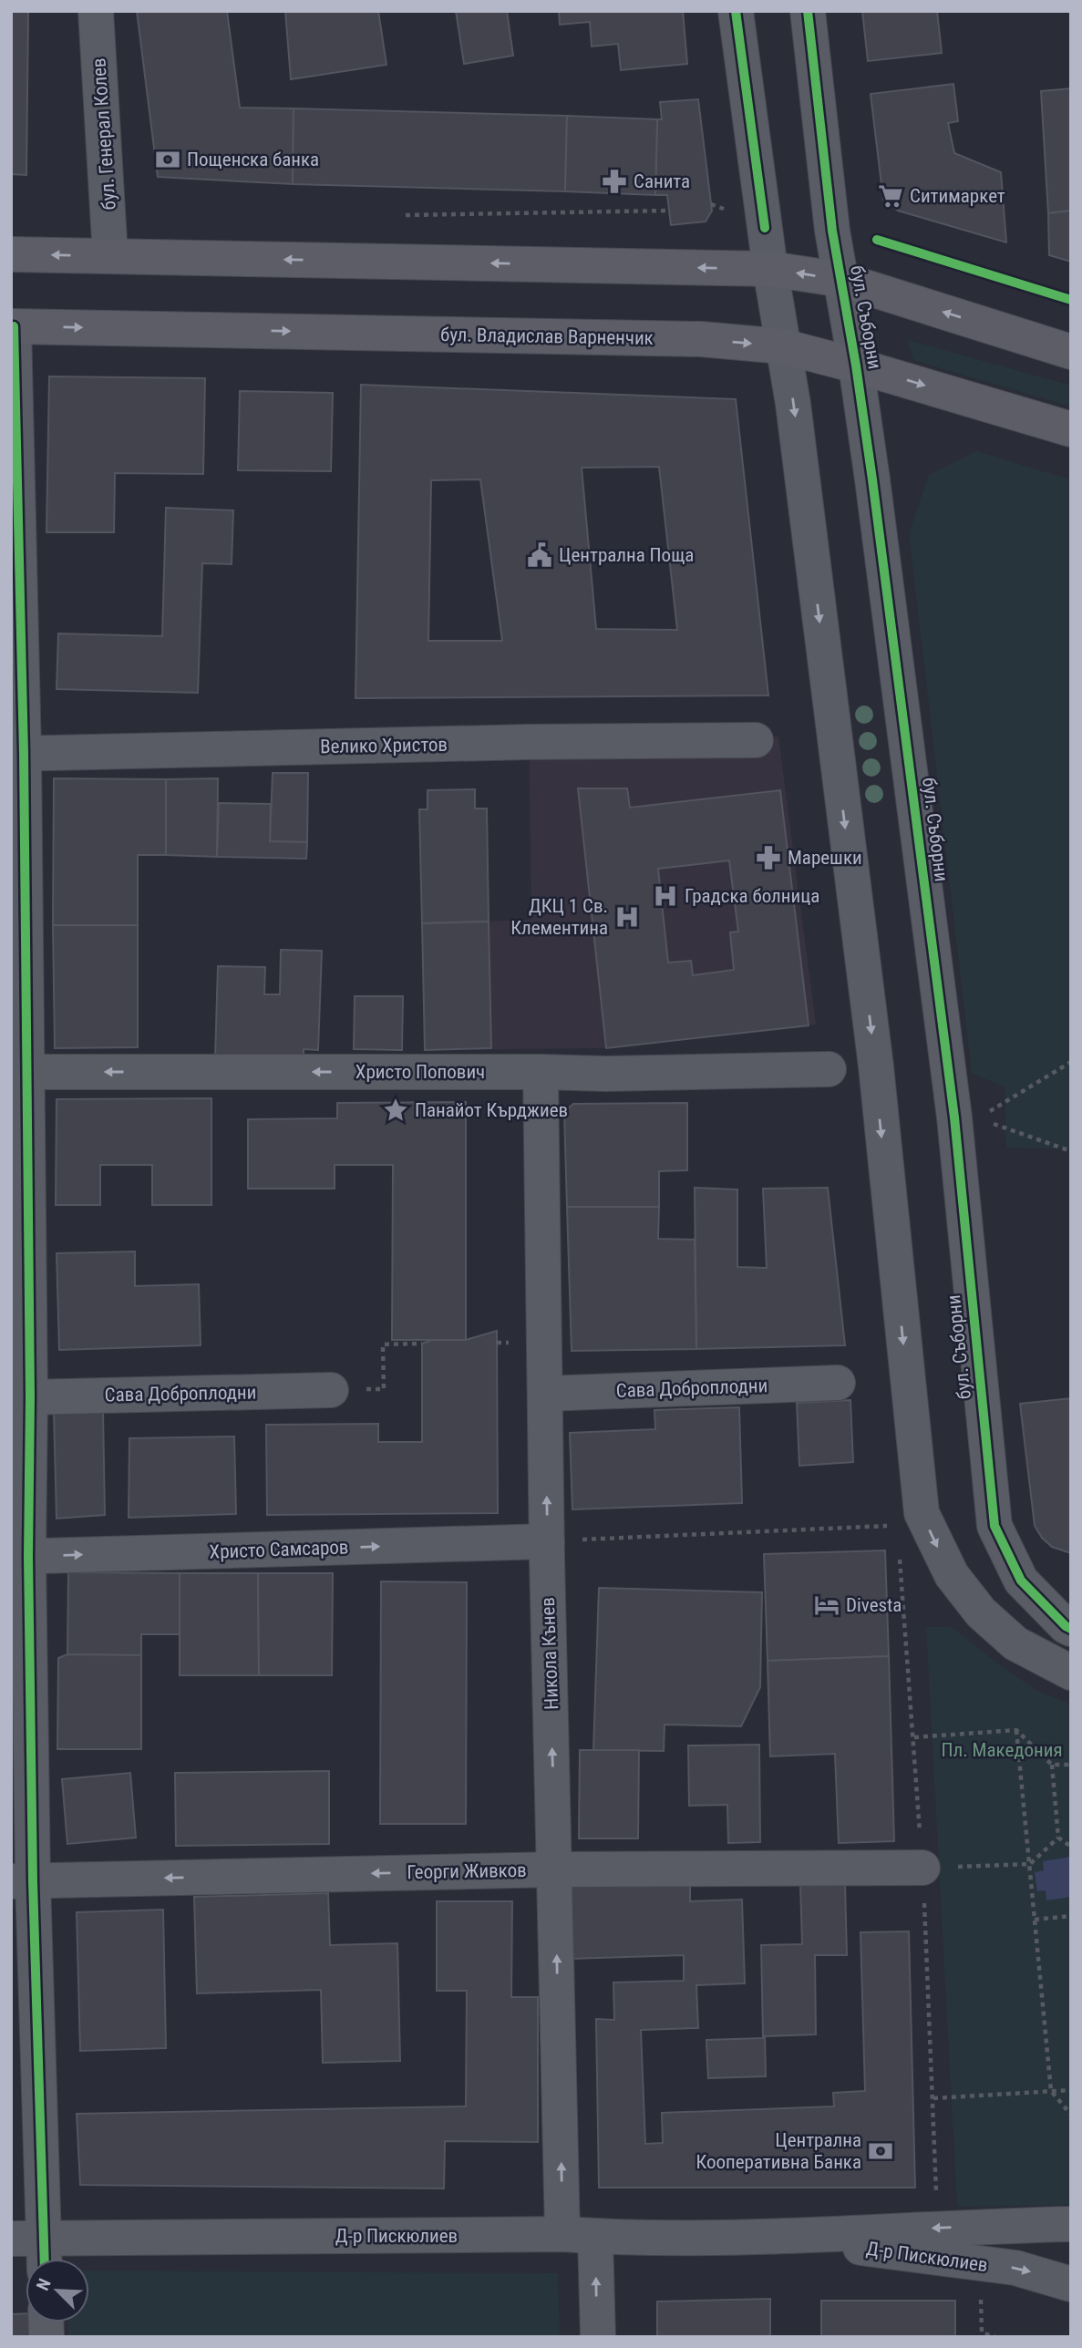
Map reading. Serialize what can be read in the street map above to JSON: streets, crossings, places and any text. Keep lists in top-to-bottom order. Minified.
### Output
{"streets":{"main road":["бул. Владислав Варненчик"],"street":["бул. Генерал Колев","бул. Съборни","Велико Христов","Христо Попович","Сава Доброплодни","Христо Самсаров","Никола Кънев","Георги Живков","Д-р Пискюлиев"]},"crossings":[["бул. Съборни","бул. Владислав Варненчик"],["Христо Попович","Никола Кънев"],["Сава Доброплодни","Никола Кънев"],["Христо Самсаров","Никола Кънев"],["Никола Кънев","Георги Живков"],["Никола Кънев","Д-р Пискюлиев"]],"one_way":["Христо Попович","Христо Самсаров","Никола Кънев","Георги Живков"],"parks":["Пл. Македония"],"places":{"bank":["Пощенска банка","Централна Кооперативна Банка"],"pharmacy":["Санита","Марешки"],"supermarket":["Ситимаркет"],"public building":["Централна Поща"],"hospital":["Градска болница","ДКЦ 1 Св. Клементина"],"place":["Панайот Кърджиев"],"hotel":["Divesta"]},"north":"top left"}
